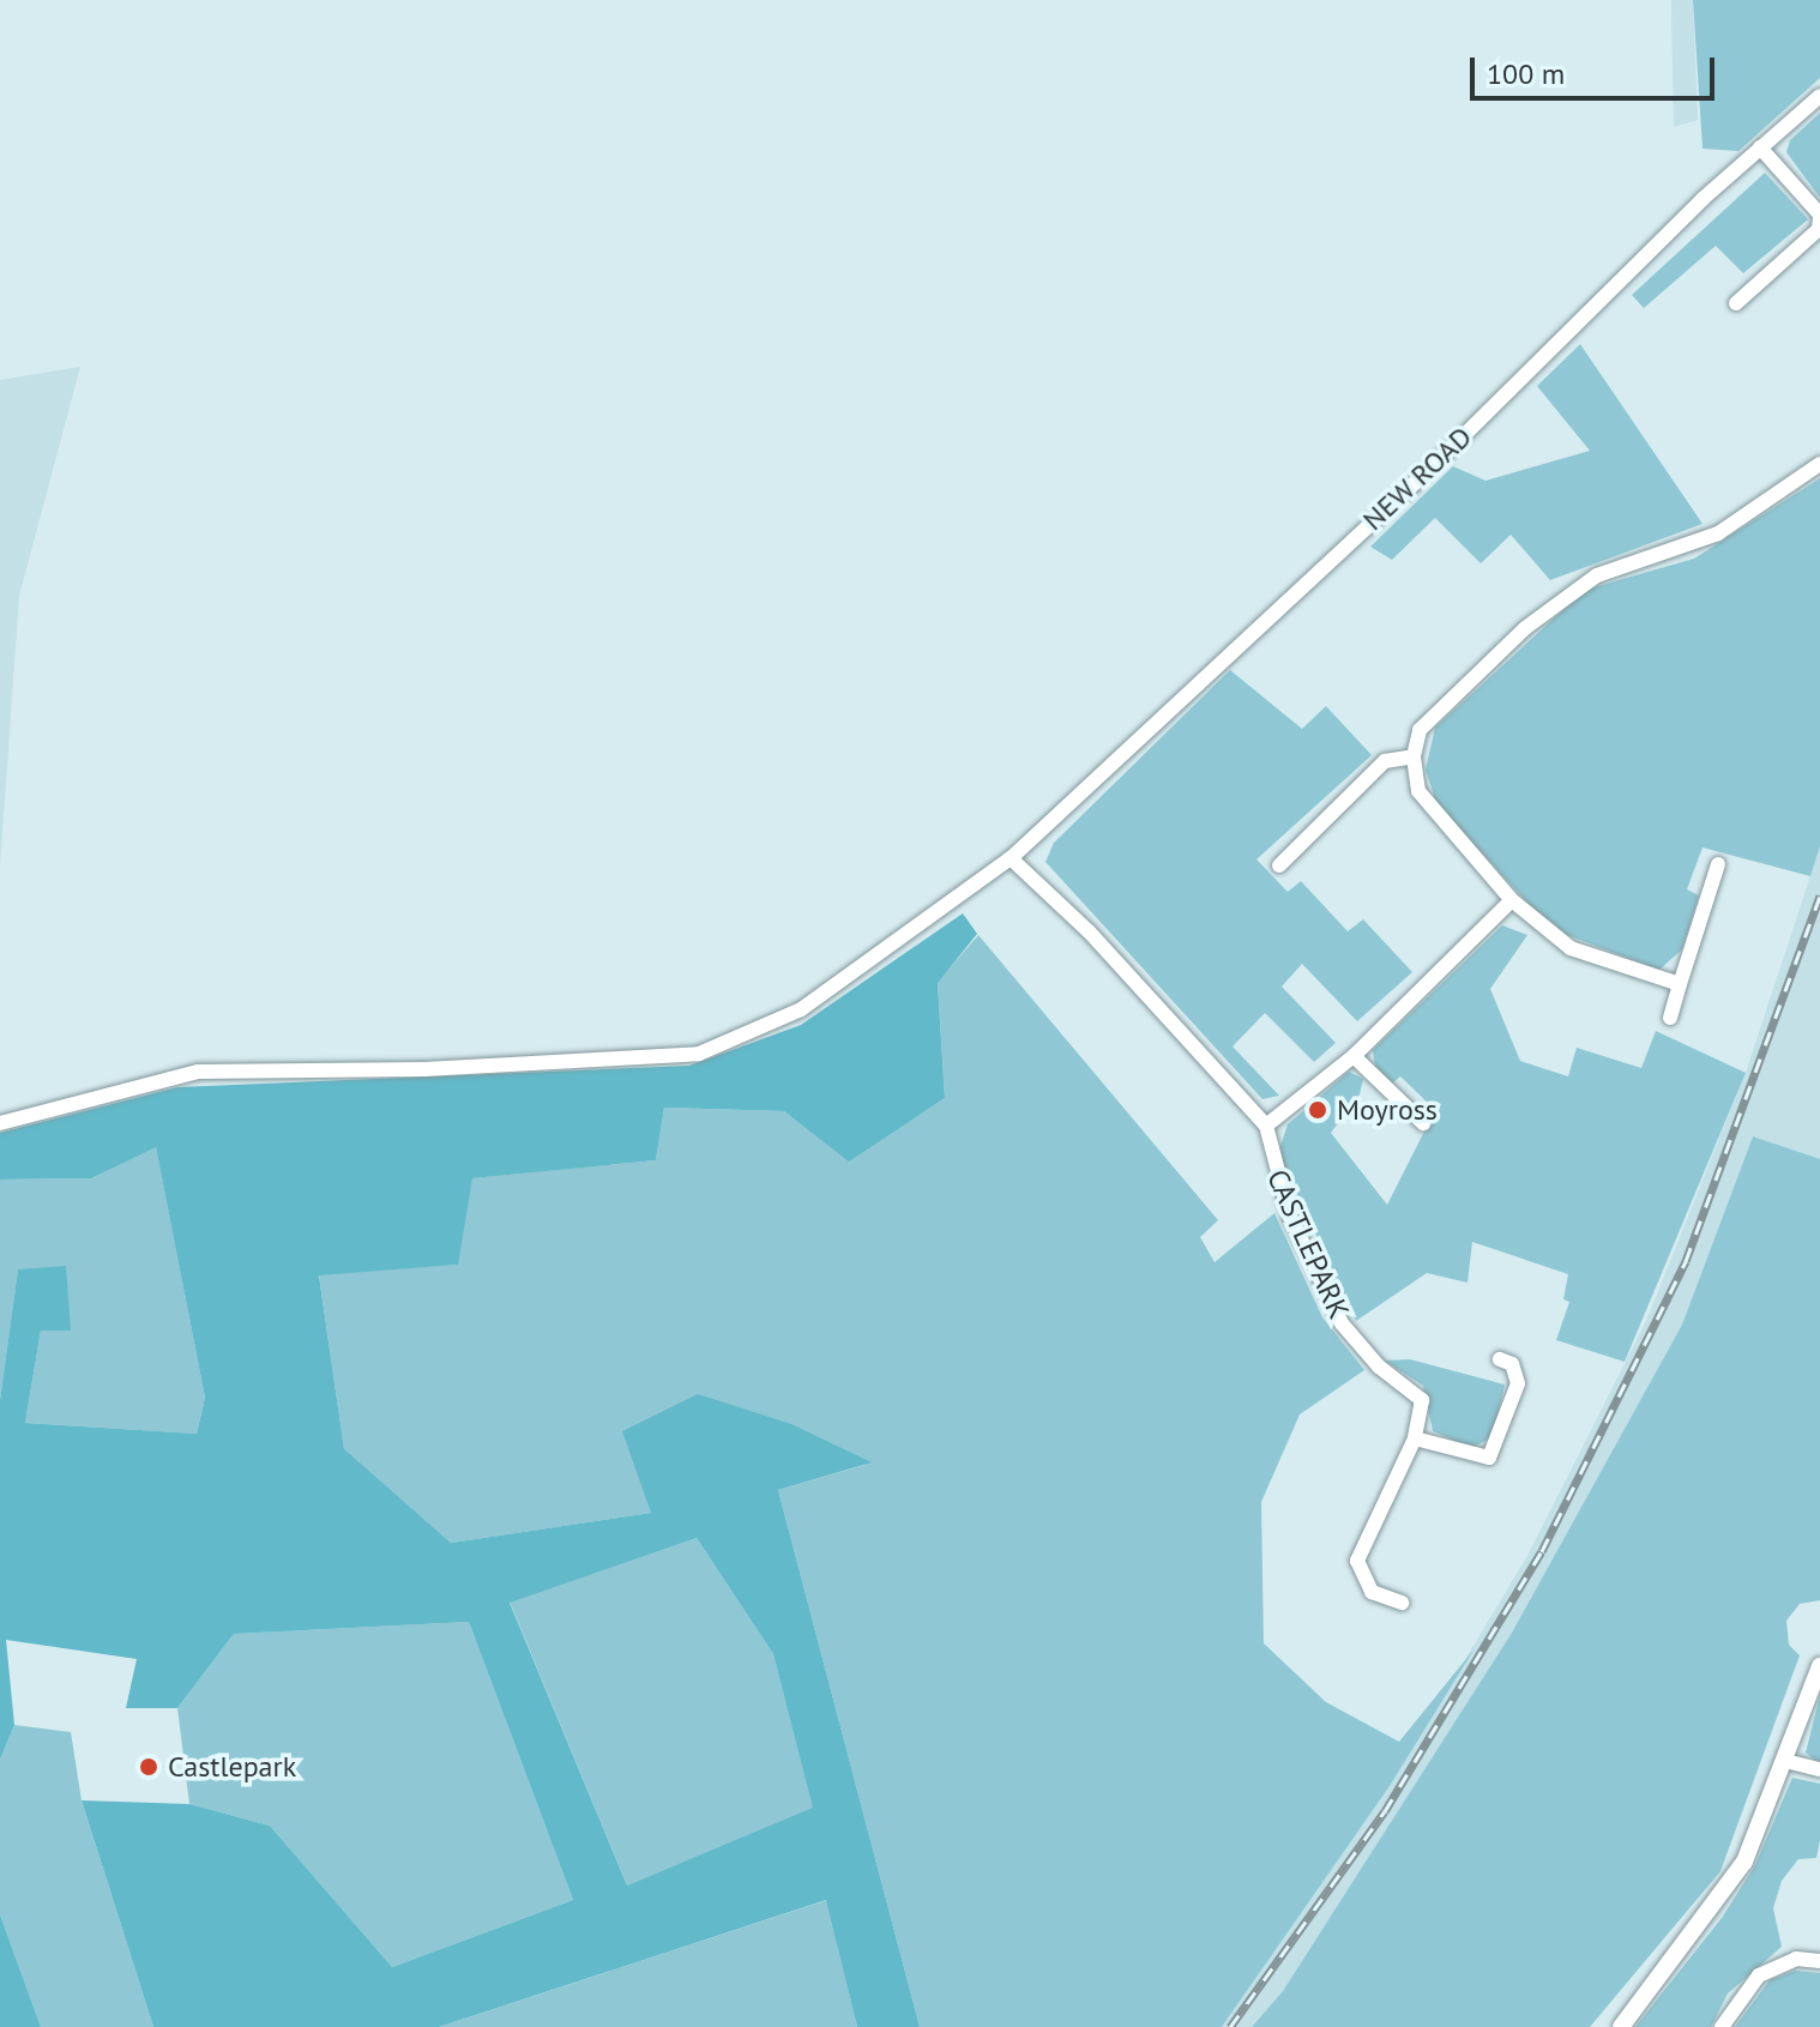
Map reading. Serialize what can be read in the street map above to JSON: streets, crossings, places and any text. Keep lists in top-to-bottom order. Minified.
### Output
{"streets":{"street":["NEW ROAD","CASTLEPARK"]},"crossings":[["NEW ROAD","CASTLEPARK"]],"places":["Moyross","Castlepark"],"scale_bar":"100 m"}
